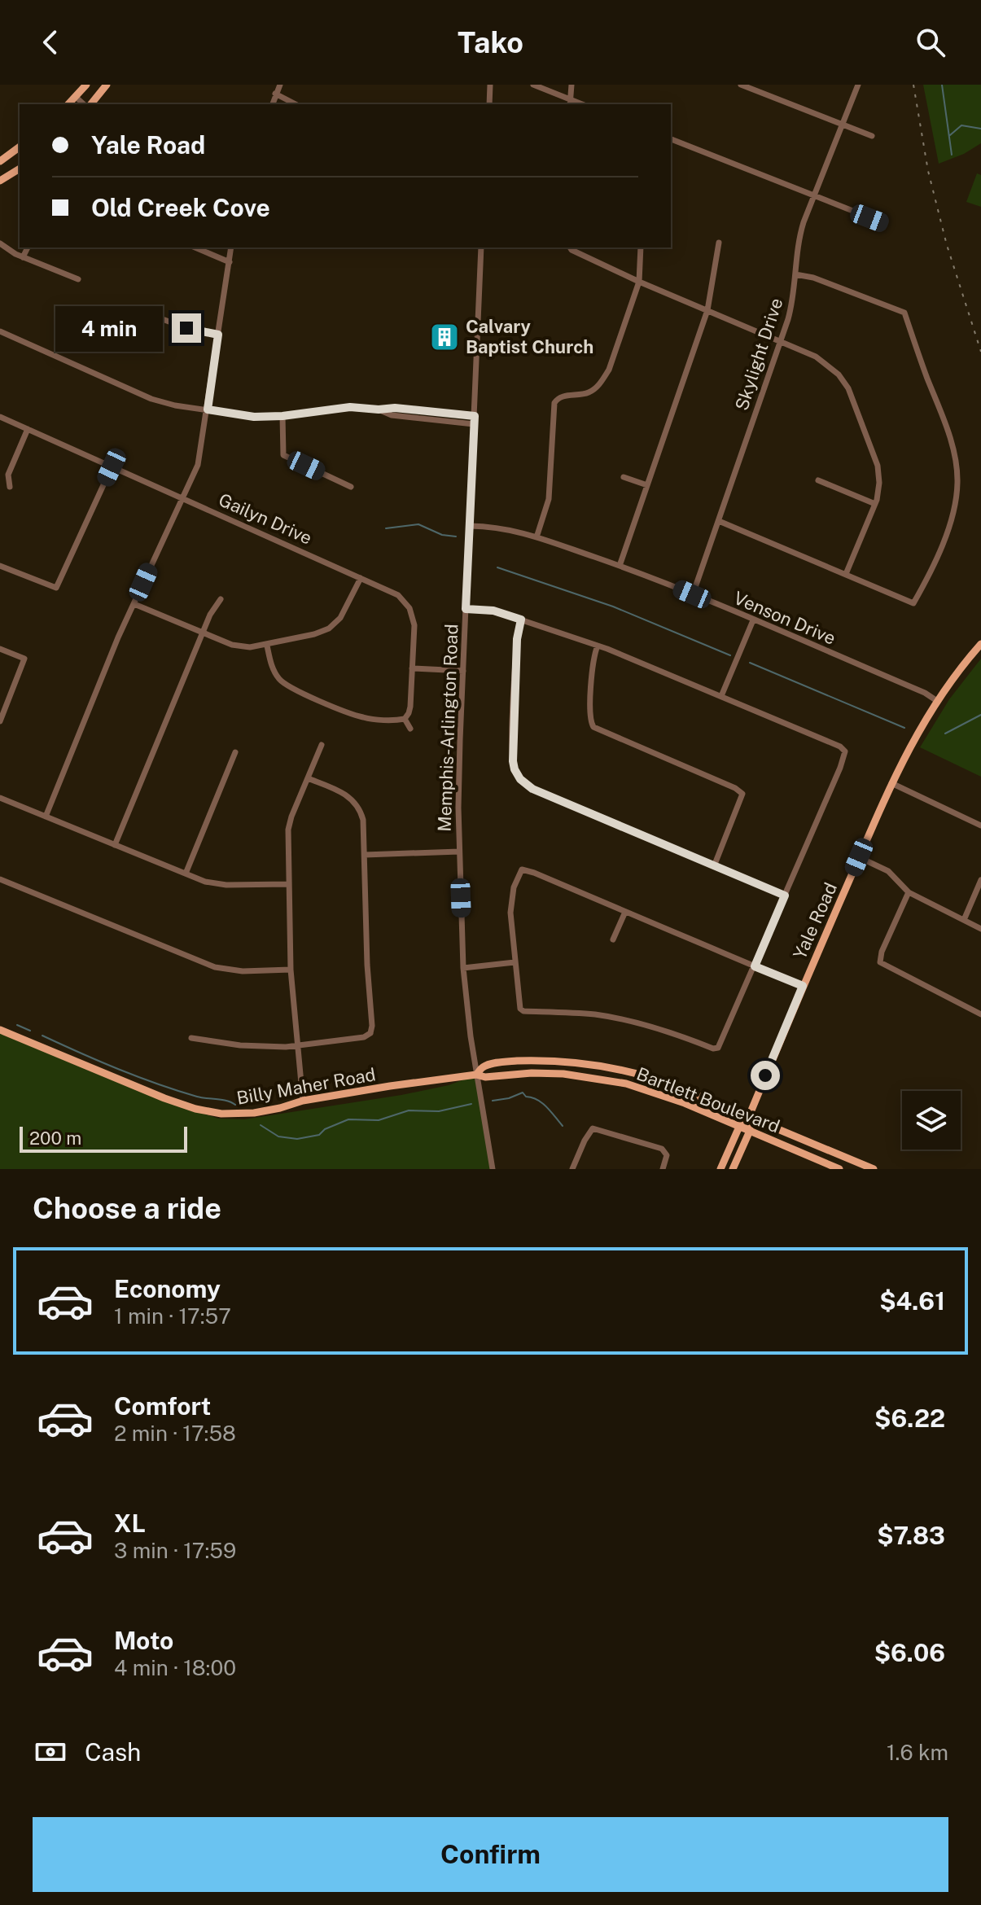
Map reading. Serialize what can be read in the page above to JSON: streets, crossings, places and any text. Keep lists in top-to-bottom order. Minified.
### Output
{"streets":{"main road":["Yale Road","Billy Maher Road","Bartlett Boulevard"],"street":["Skylight Drive","Gailyn Drive","Venson Drive","Memphis-Arlington Road"]},"crossings":[["Skylight Drive","Venson Drive"],["Venson Drive","Memphis-Arlington Road"],["Venson Drive","Yale Road"],["Memphis-Arlington Road","Billy Maher Road"],["Memphis-Arlington Road","Bartlett Boulevard"],["Yale Road","Bartlett Boulevard"],["Billy Maher Road","Bartlett Boulevard"]],"places":{"building":["Calvary Baptist Church"]},"scale_bar":"200 m","page":{"header":"Tako","banner":["Yale Road","Old Creek Cove"],"bubble":"4 min","scale":"200 m","heading":"Choose a ride","list":[{"name":"Economy","note":"1 min · 17:57","value":"$4.61"},{"name":"Comfort","note":"2 min · 17:58","value":"$6.22"},{"name":"XL","note":"3 min · 17:59","value":"$7.83"},{"name":"Moto","note":"4 min · 18:00","value":"$6.06"}],"pay":["Cash","1.6 km"],"buttons":"Confirm"}}
